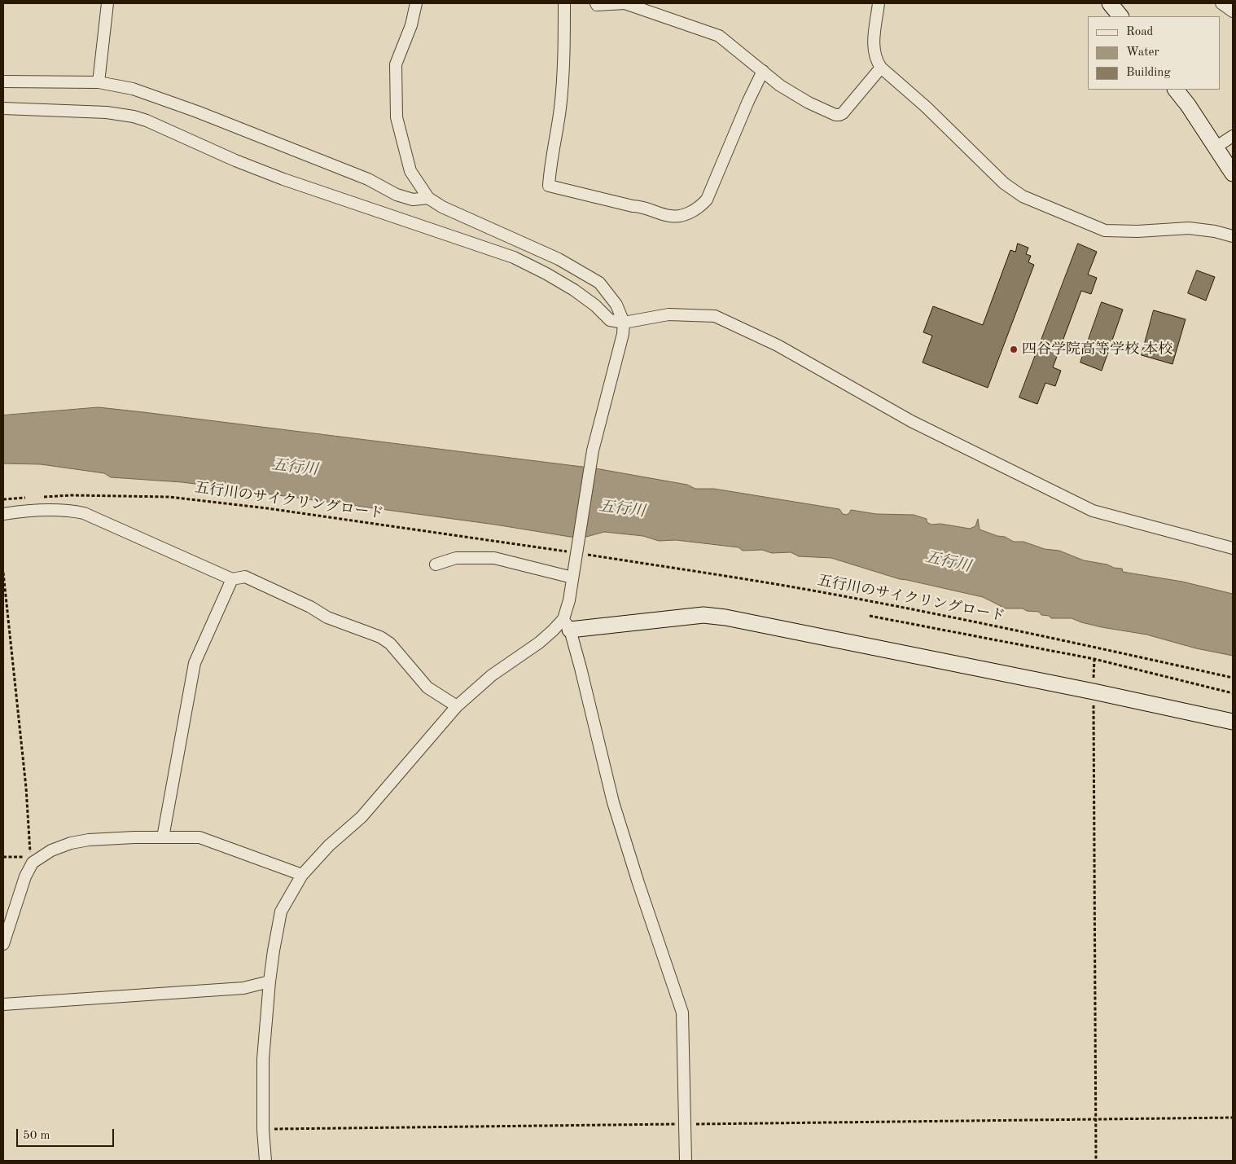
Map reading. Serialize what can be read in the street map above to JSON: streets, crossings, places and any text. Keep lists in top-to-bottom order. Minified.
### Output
{"streets":{"path":["五行川のサイクリングロード"]},"water":["五行川"],"places":["四谷学院高等学校 本校"],"legend":["Road","Water","Building"],"scale_bar":"50 m"}
